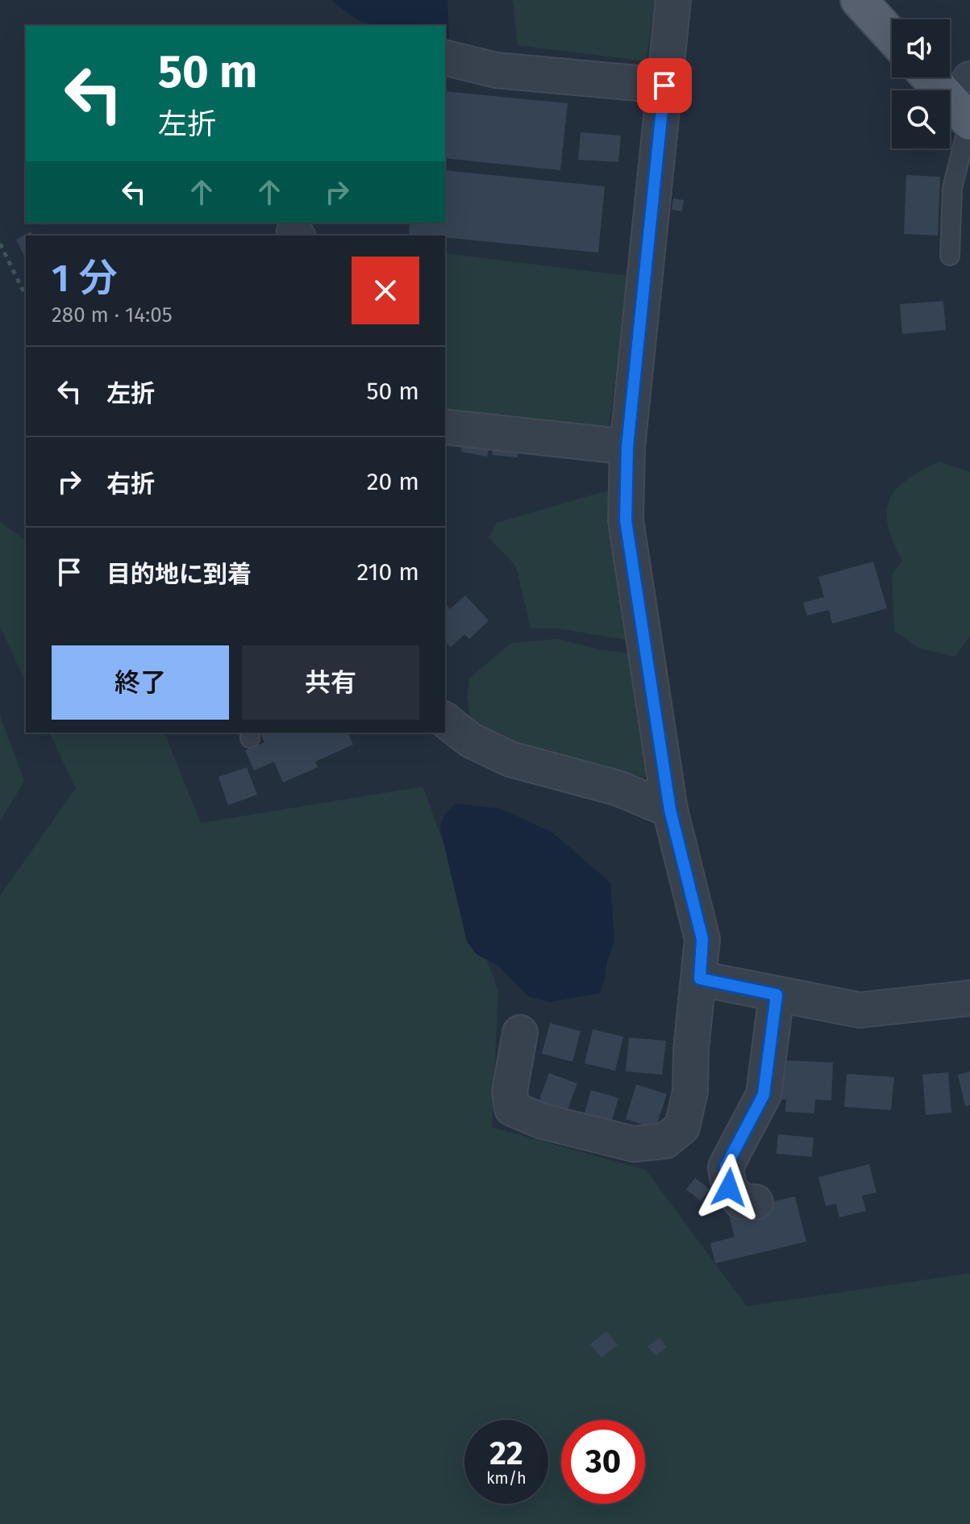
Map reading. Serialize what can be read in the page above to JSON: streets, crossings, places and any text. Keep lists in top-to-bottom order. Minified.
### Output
{"page":{"turn":["50 m","左折"],"heading":["1 分","280 m · 14:05"],"list":[{"name":"左折","value":"50 m"},{"name":"右折","value":"20 m"},{"name":"目的地に到着","value":"210 m"}],"buttons":["終了","共有"],"speed":"22 km/h","limit":"30"}}
